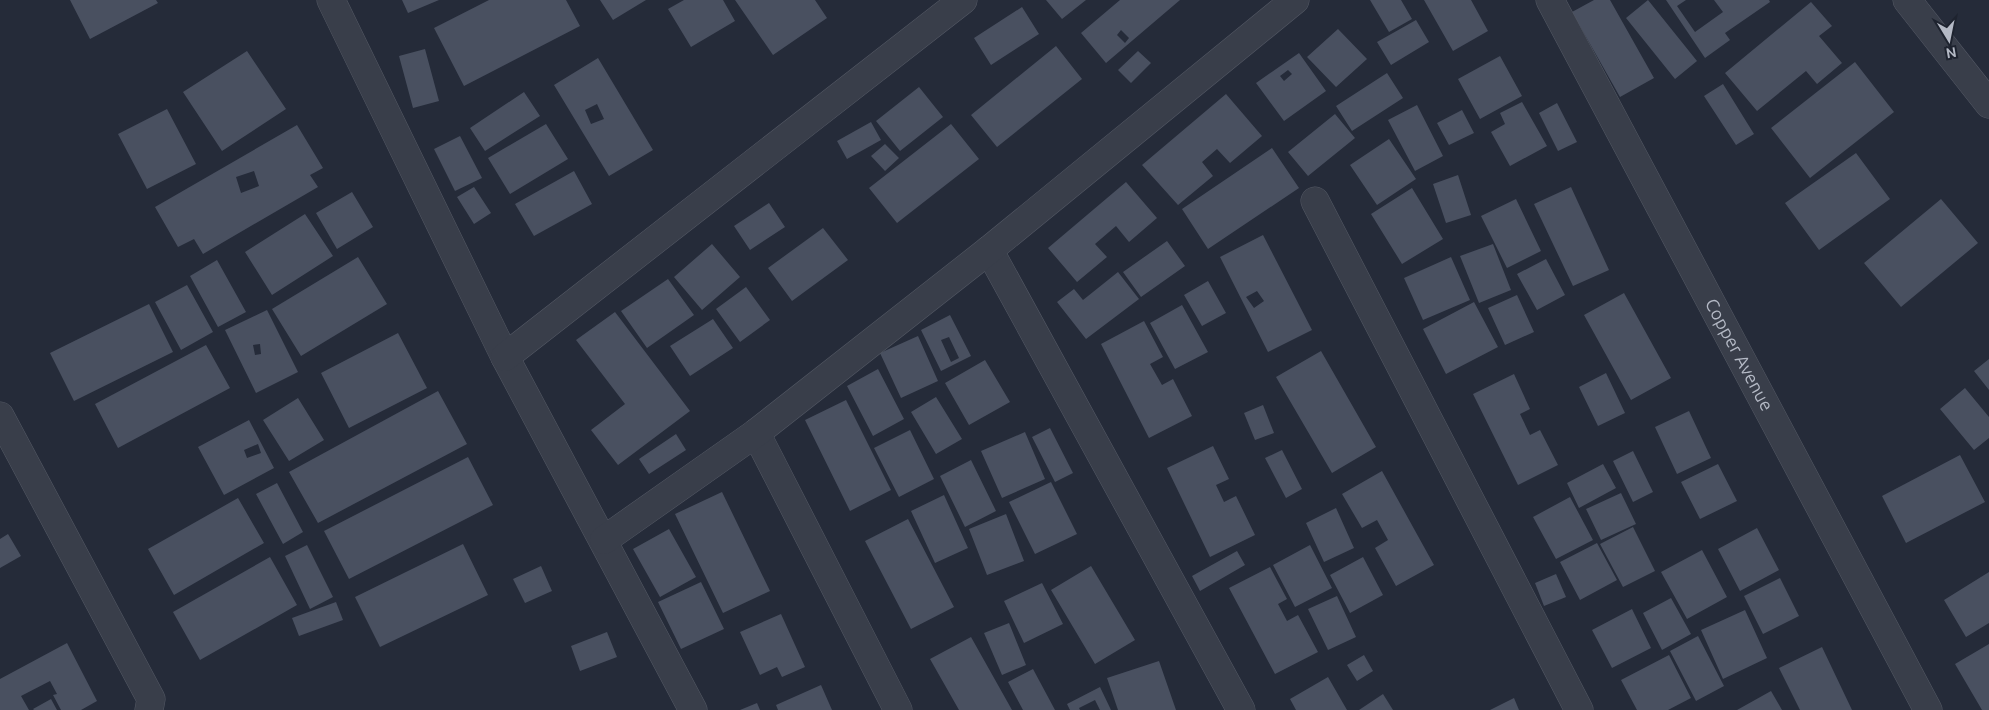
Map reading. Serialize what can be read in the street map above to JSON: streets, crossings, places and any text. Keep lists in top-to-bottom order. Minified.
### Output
{"streets":{"street":["Copper Avenue"]},"north":"bottom"}
